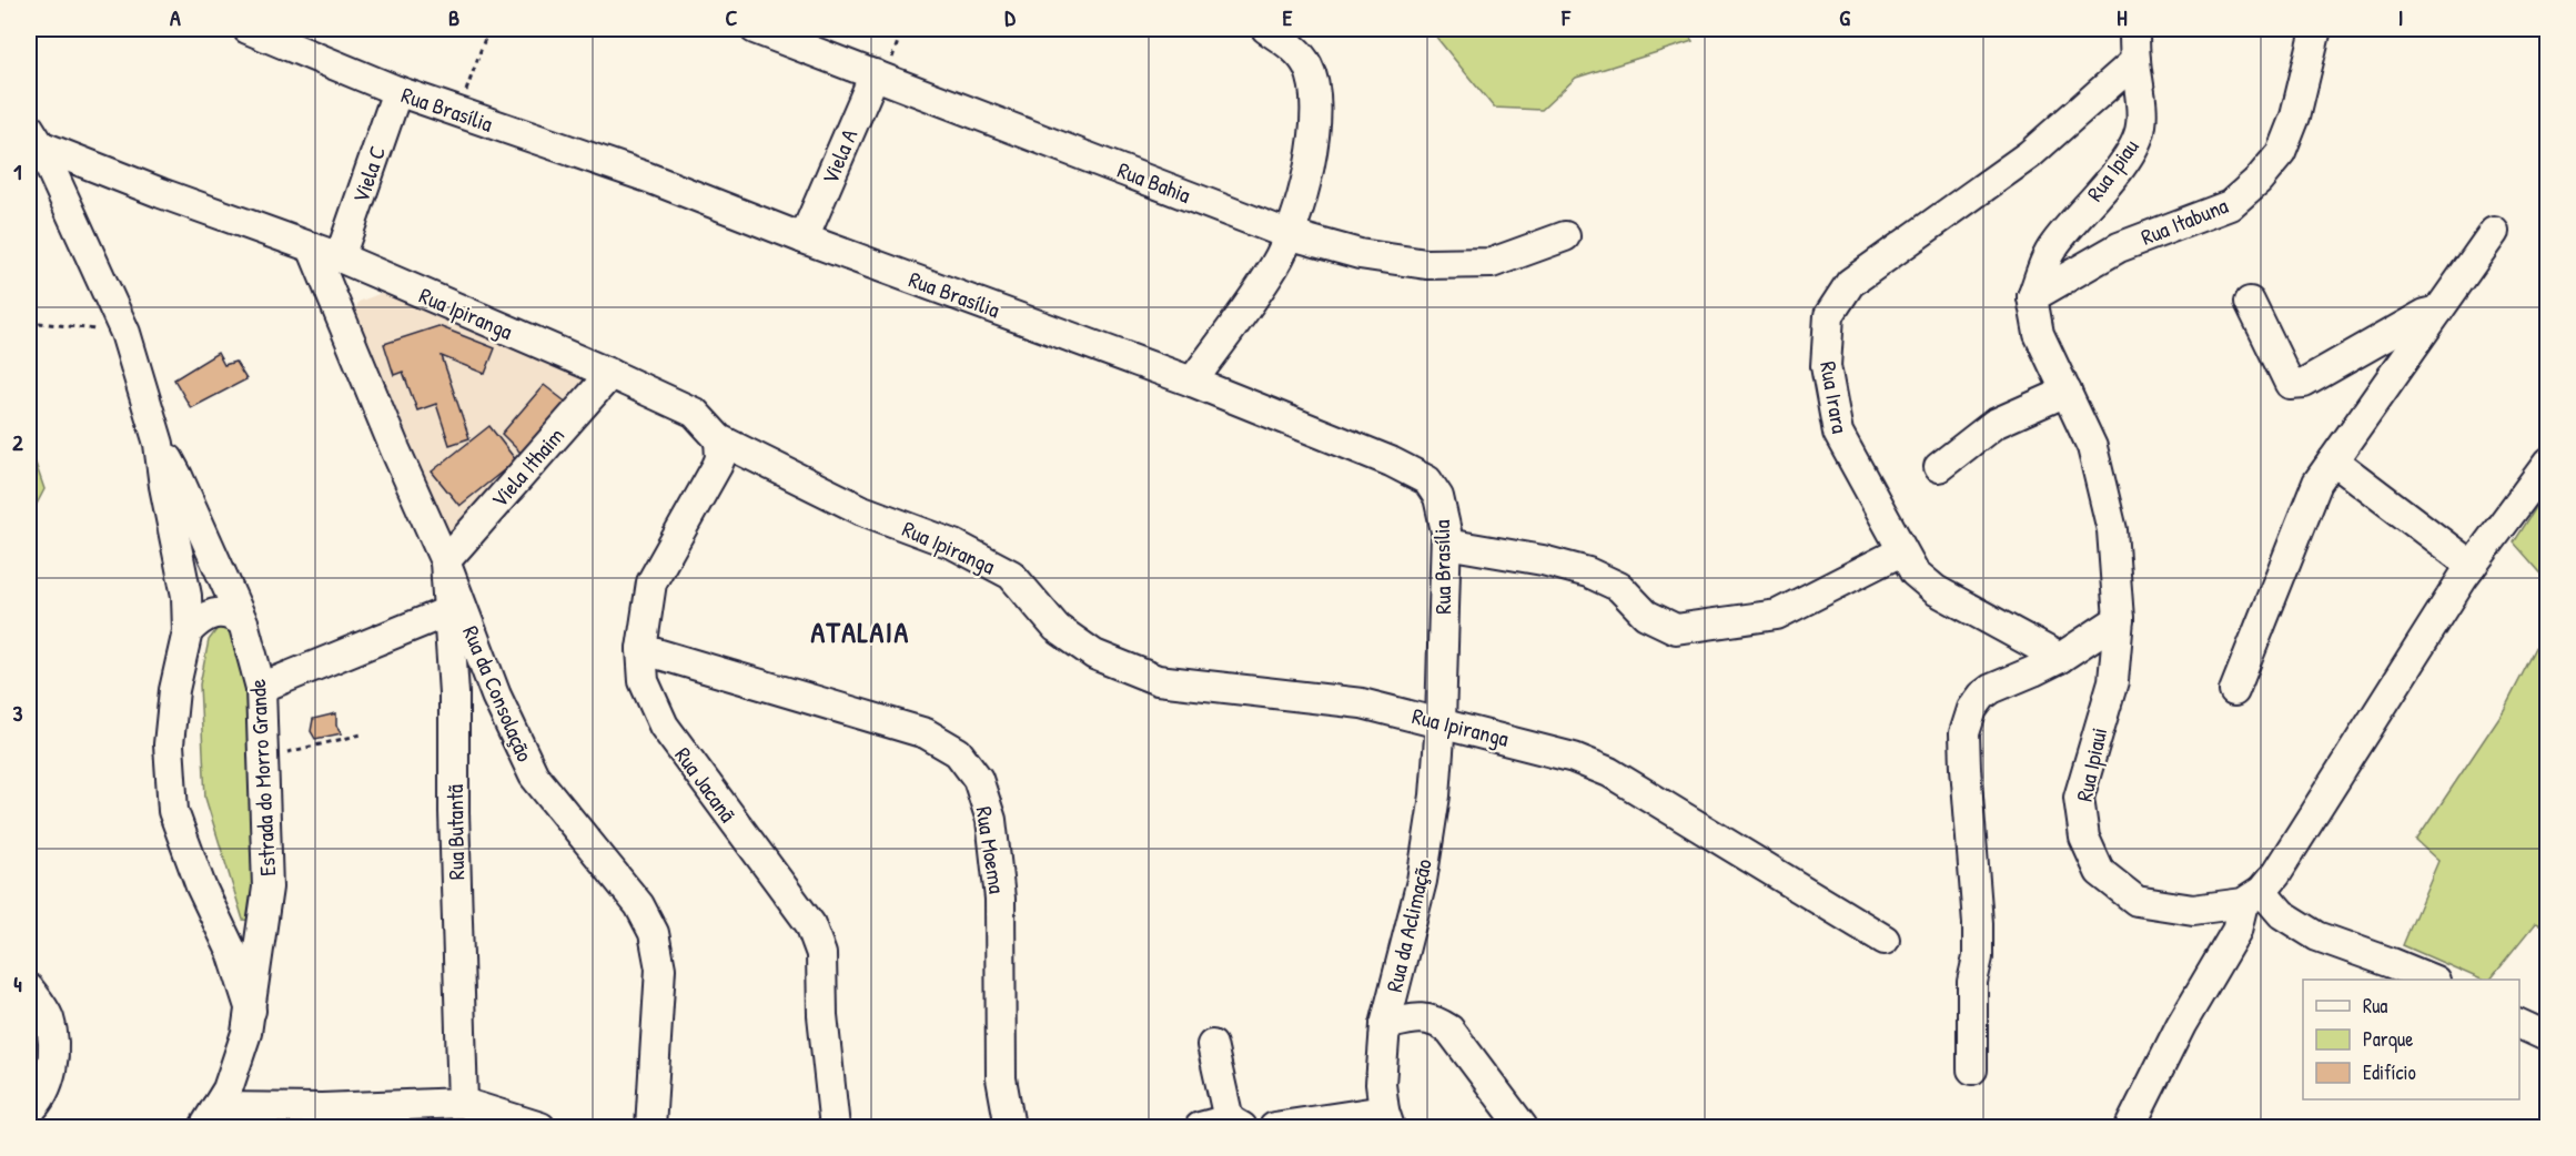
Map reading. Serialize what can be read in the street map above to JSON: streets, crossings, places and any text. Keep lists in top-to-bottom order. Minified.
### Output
{"streets":{"street":["Rua Brasília","Viela A","Rua Ipiau","Viela C","Rua Bahia","Rua Itabuna","Rua Ipiranga","Rua Irara","Viela Ithaim","Rua da Consolação","Rua Ipiaui","Estrada do Morro Grande","Rua Jacanã","Rua Butantã","Rua Moema","Rua da Aclimação"]},"crossings":[["Rua Brasília","Viela A"],["Rua Brasília","Viela C"],["Rua Brasília","Rua Ipiranga"],["Rua Brasília","Rua da Aclimação"],["Viela A","Rua Bahia"],["Rua Ipiau","Rua Itabuna"],["Rua Ipiau","Rua Irara"],["Rua Ipiau","Rua Ipiaui"],["Viela C","Rua Ipiranga"],["Rua Itabuna","Rua Ipiaui"],["Rua Ipiranga","Viela Ithaim"],["Rua Ipiranga","Rua da Consolação"],["Rua Ipiranga","Estrada do Morro Grande"],["Rua Ipiranga","Rua Jacanã"],["Rua Ipiranga","Rua da Aclimação"],["Viela Ithaim","Rua da Consolação"],["Viela Ithaim","Rua Butantã"],["Rua da Consolação","Rua Butantã"],["Rua Jacanã","Rua Moema"]],"districts":["ATALAIA"],"legend":["Rua","Parque","Edifício"],"grid":{"columns":["A","B","C","D","E","F","G","H","I"],"rows":["1","2","3","4"]}}
